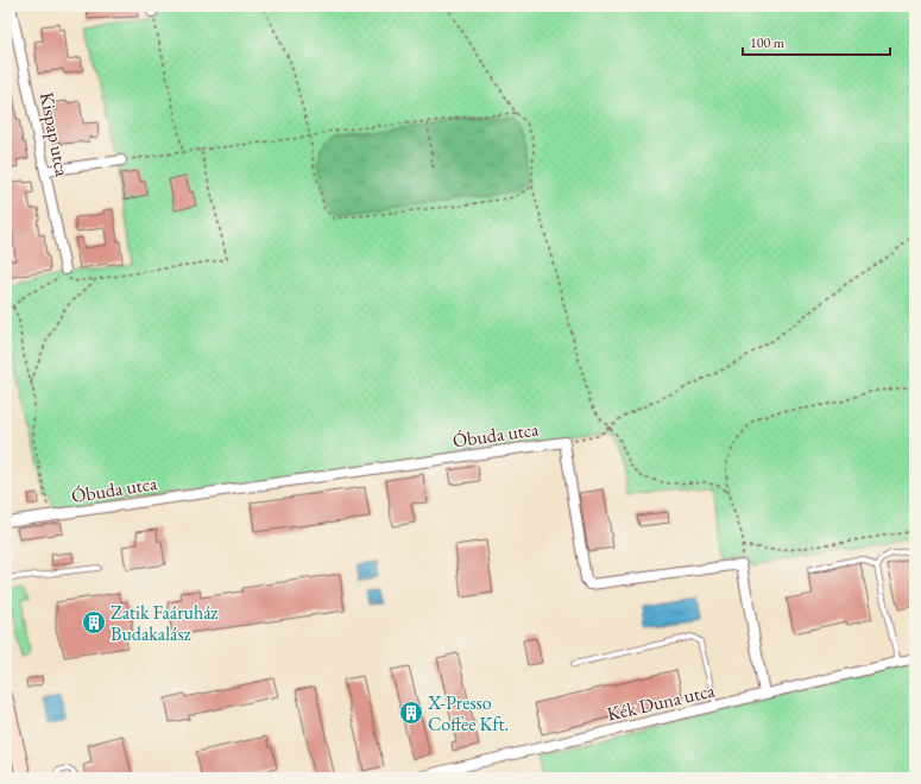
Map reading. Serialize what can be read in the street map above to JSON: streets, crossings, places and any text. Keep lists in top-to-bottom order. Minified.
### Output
{"streets":{"street":["Kispap utca","Óbuda utca","Kék Duna utca"]},"places":{"building":["Zatik Faáruház Budakalász","X-Presso Coffee Kft."]},"scale_bar":"100 m"}
